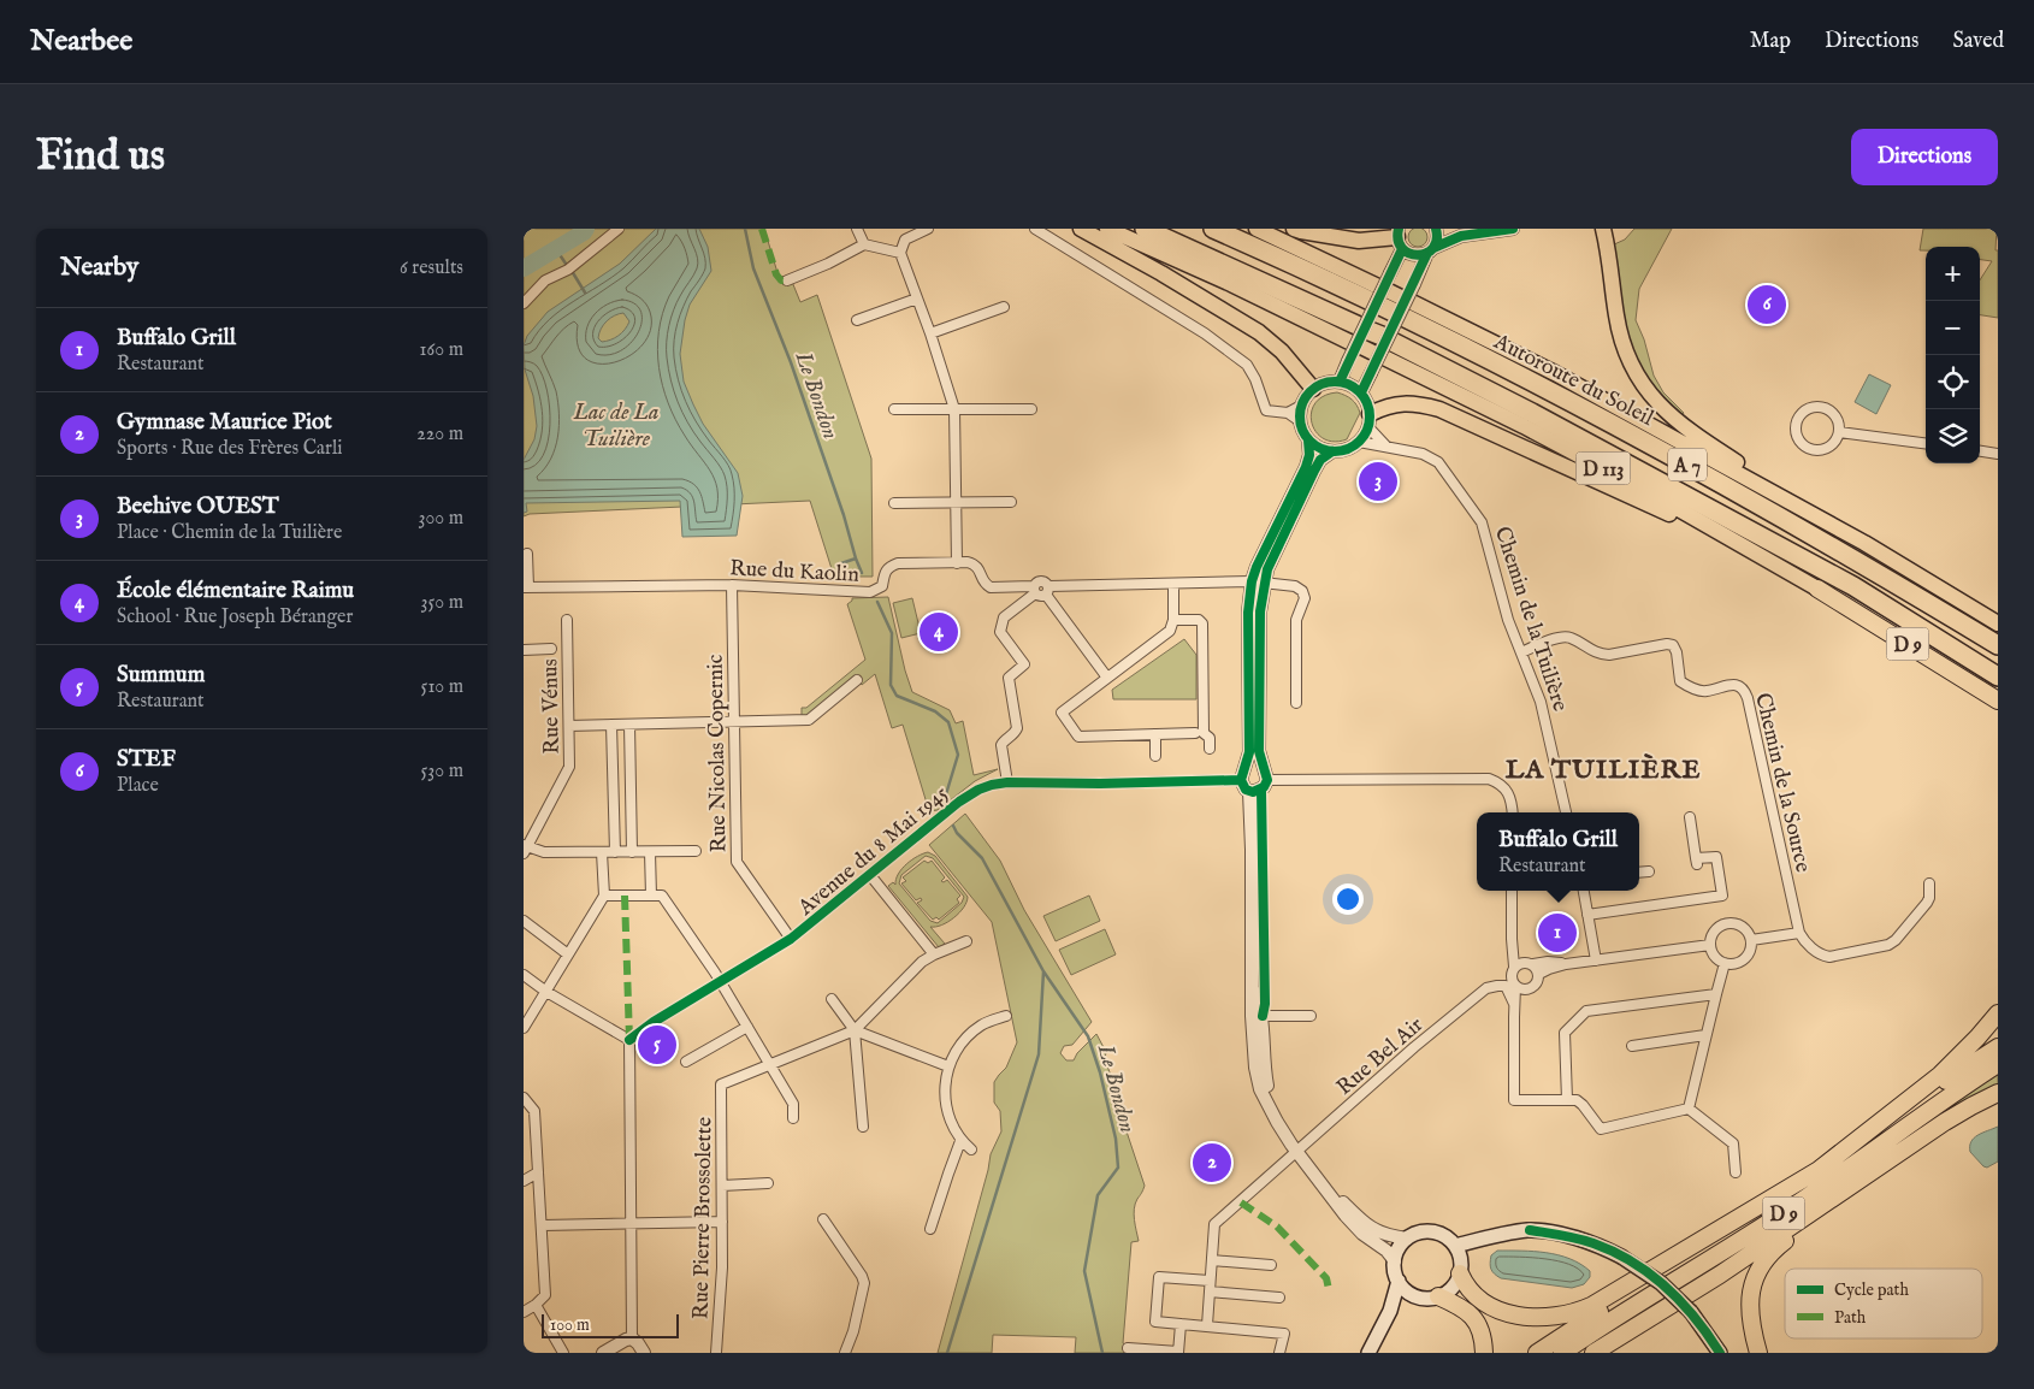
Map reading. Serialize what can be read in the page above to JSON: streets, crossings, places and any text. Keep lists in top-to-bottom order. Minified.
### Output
{"streets":{"highway":["Autoroute du Soleil","A 7","D 9"],"main road":["D 113"],"street":["Rue du Kaolin","Chemin de la Tuilière","Rue Vénus","Rue Nicolas Copernic","Chemin de la Source","Avenue du 8 Mai 1945","Rue Bel Air","Rue Pierre Brossolette"]},"crossings":[["A 7","D 113"],["D 113","D 9"],["Rue du Kaolin","Rue Nicolas Copernic"],["Chemin de la Tuilière","Chemin de la Source"],["Rue Nicolas Copernic","Avenue du 8 Mai 1945"]],"districts":["LA TUILIÈRE"],"water":["Le Bondon","Lac de La Tuilière"],"legend":["Cycle path","Path"],"scale_bar":"100 m","page":{"header":"Nearbee","nav":["Map","Directions","Saved"],"buttons":"Directions","title":"Find us","heading":["Nearby","6 results"],"map_buttons":["+","−"],"pins":["6","3","4","1","5","2"],"list":[{"mark":"1","name":"Buffalo Grill","note":"Restaurant","value":"160 m"},{"mark":"2","name":"Gymnase Maurice Piot","note":"Sports · Rue des Frères Carli","value":"220 m"},{"mark":"3","name":"Beehive OUEST","note":"Place · Chemin de la Tuilière","value":"300 m"},{"mark":"4","name":"École élémentaire Raimu","note":"School · Rue Joseph Béranger","value":"350 m"},{"mark":"5","name":"Summum","note":"Restaurant","value":"510 m"},{"mark":"6","name":"STEF","note":"Place","value":"530 m"}],"popup":["Buffalo Grill","Restaurant"],"scale":"100 m"}}
